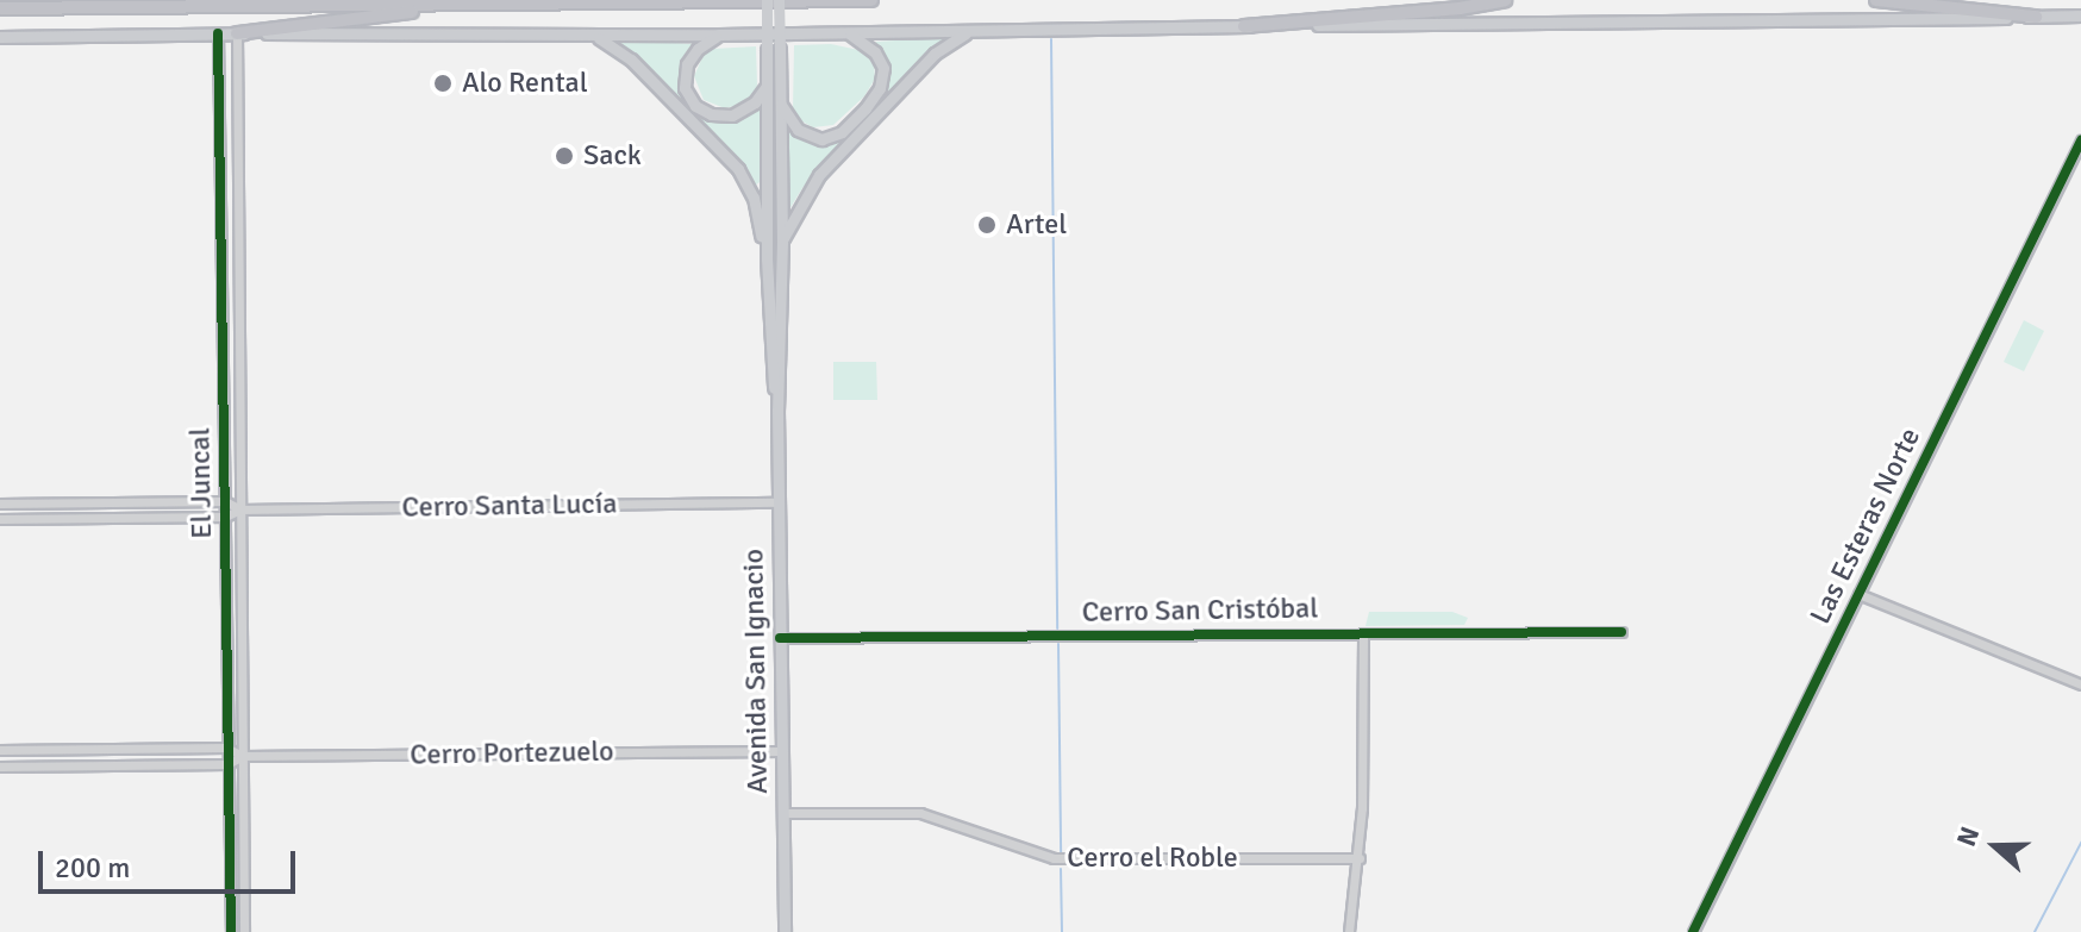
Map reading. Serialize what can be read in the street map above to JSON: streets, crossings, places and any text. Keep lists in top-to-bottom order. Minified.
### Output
{"streets":{"main road":["Avenida San Ignacio"],"street":["El Juncal","Cerro Santa Lucía","Las Esteras Norte","Cerro San Cristóbal","Cerro Portezuelo","Cerro el Roble"]},"crossings":[["El Juncal","Cerro Santa Lucía"],["El Juncal","Cerro Portezuelo"],["Cerro Santa Lucía","Avenida San Ignacio"],["Cerro San Cristóbal","Avenida San Ignacio"],["Avenida San Ignacio","Cerro Portezuelo"],["Avenida San Ignacio","Cerro el Roble"]],"places":["Alo Rental","Sack","Artel"],"scale_bar":"200 m","north":"left"}
